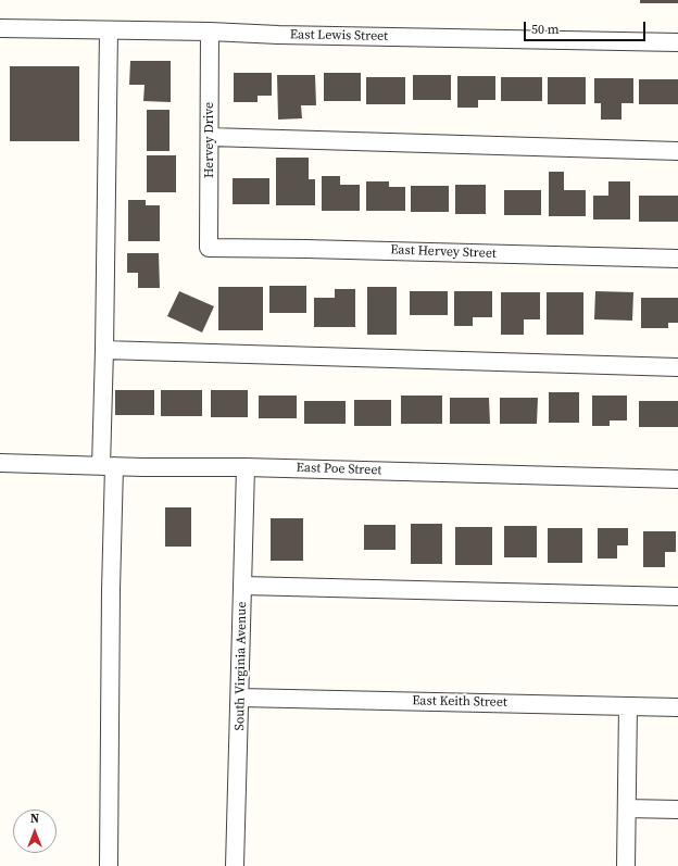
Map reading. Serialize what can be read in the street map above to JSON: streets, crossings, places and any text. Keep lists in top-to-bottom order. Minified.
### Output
{"streets":{"street":["East Lewis Street","Hervey Drive","East Hervey Street","East Poe Street","South Virginia Avenue","East Keith Street"]},"crossings":[["East Lewis Street","Hervey Drive"],["Hervey Drive","East Hervey Street"],["East Poe Street","South Virginia Avenue"],["South Virginia Avenue","East Keith Street"]],"scale_bar":"50 m","north":"top"}
